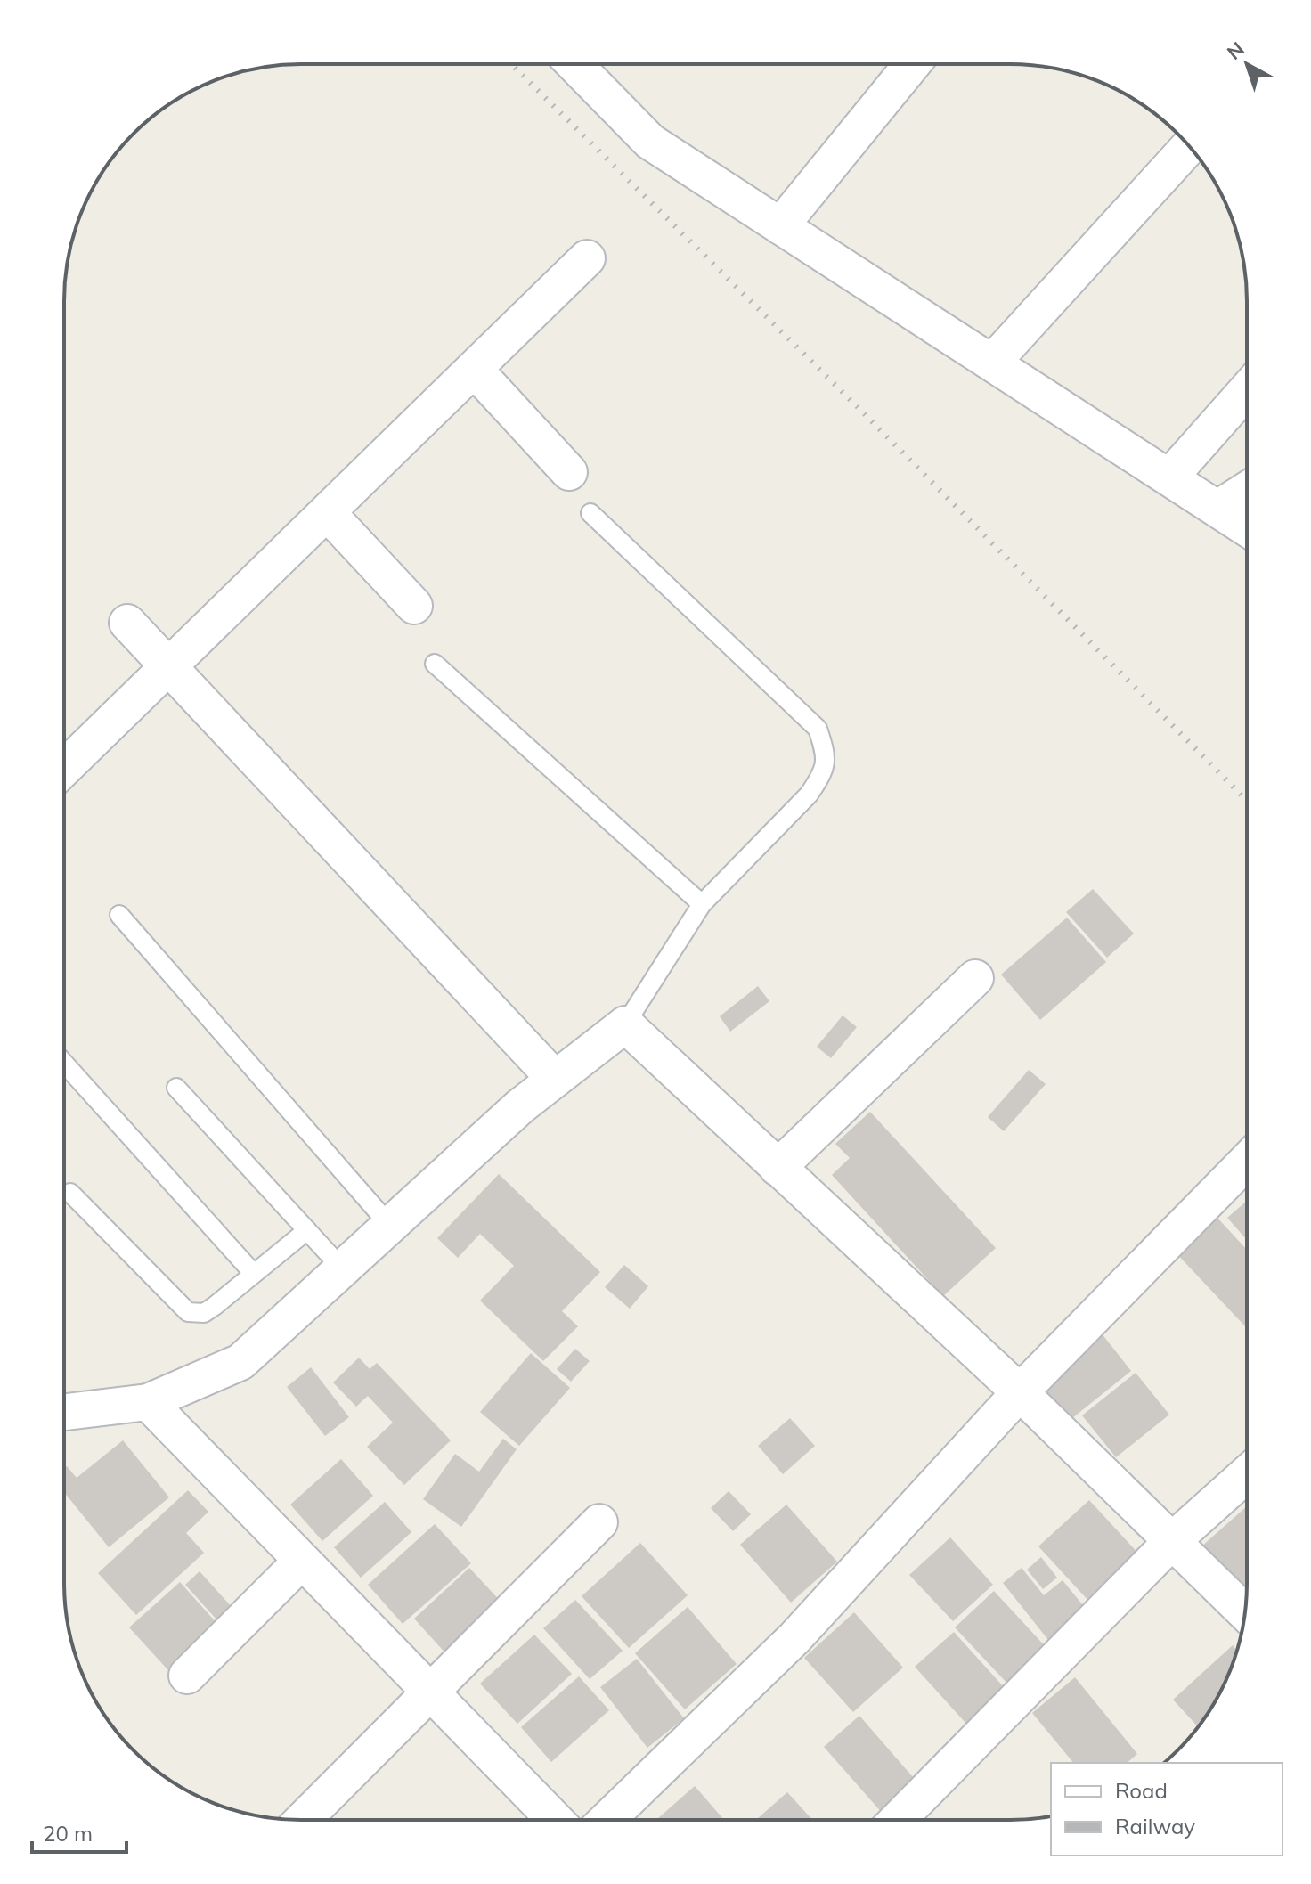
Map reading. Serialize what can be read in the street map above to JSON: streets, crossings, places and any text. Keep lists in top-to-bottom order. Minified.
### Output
{"legend":["Road","Railway"],"scale_bar":"20 m","north":"top left"}
